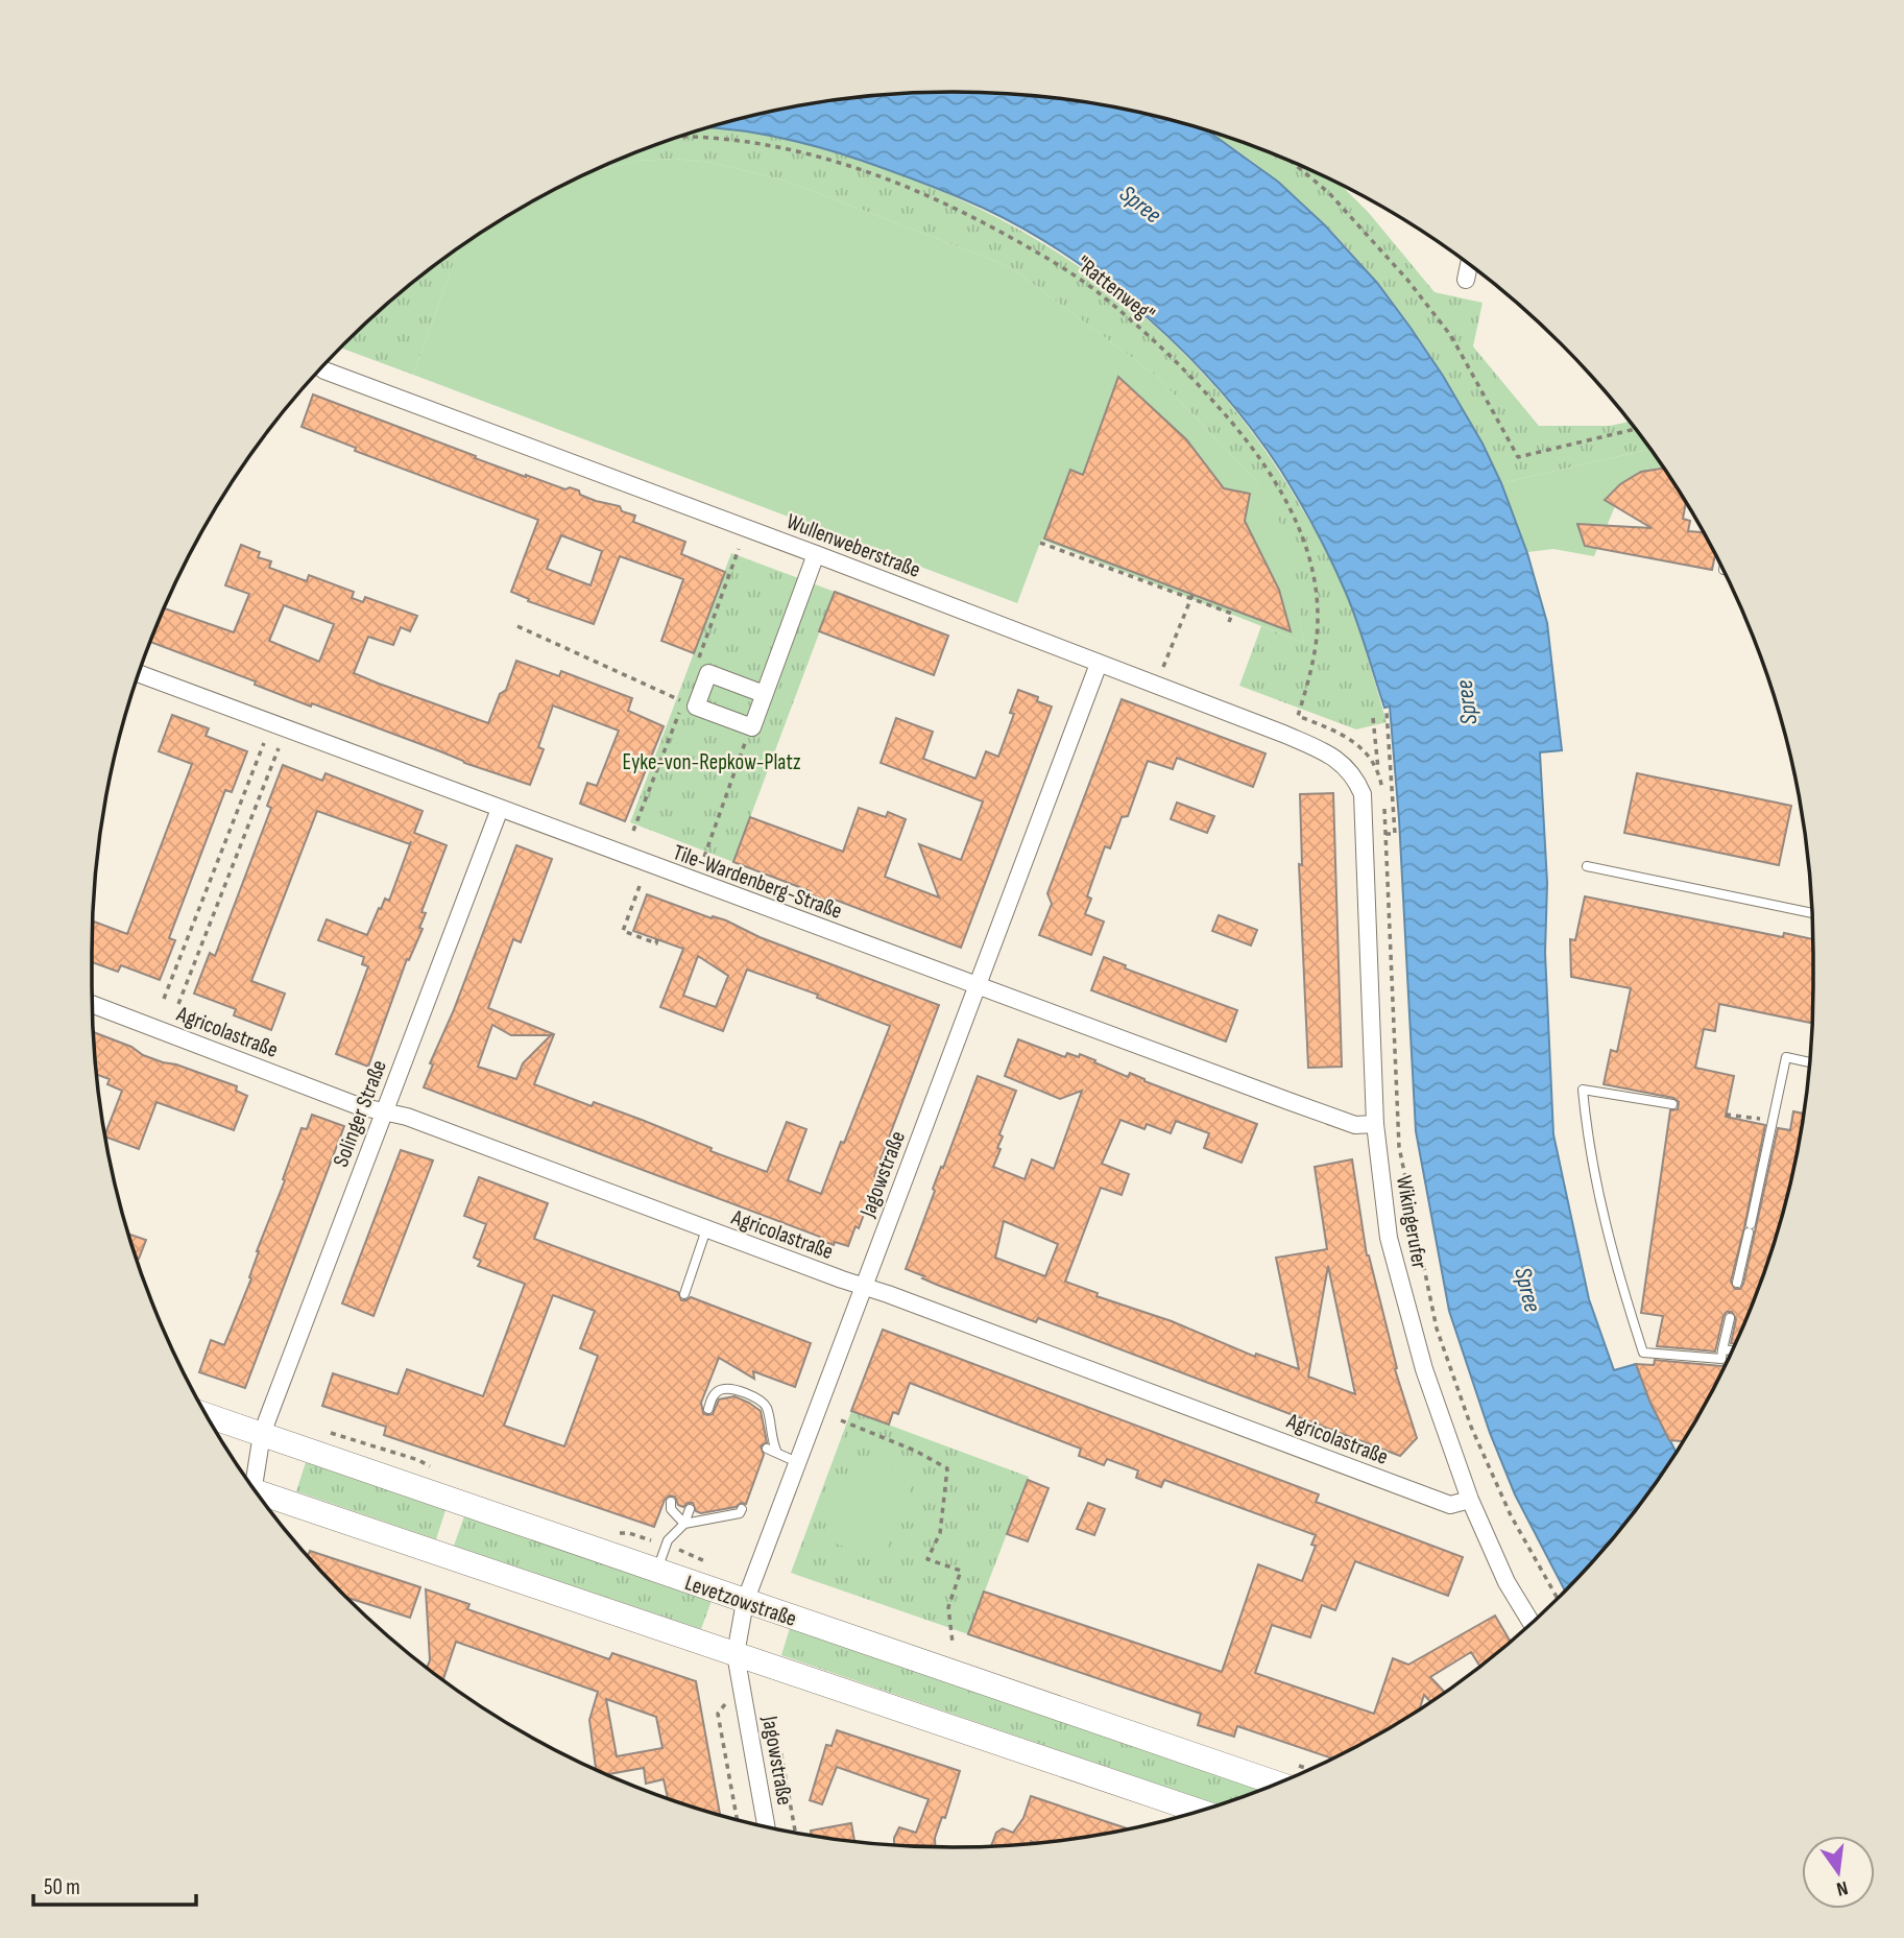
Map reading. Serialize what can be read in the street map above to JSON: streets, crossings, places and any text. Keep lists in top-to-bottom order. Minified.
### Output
{"streets":{"main road":["Levetzowstraße"],"street":["Wullenweberstraße","Tile-Wardenberg-Straße","Agricolastraße","Solinger Straße","Jagowstraße","Wikingerufer"],"path":["\"Rattenweg\""]},"crossings":[["Wullenweberstraße","Jagowstraße"],["Wullenweberstraße","Wikingerufer"],["Tile-Wardenberg-Straße","Solinger Straße"],["Tile-Wardenberg-Straße","Jagowstraße"],["Tile-Wardenberg-Straße","Wikingerufer"],["Agricolastraße","Solinger Straße"],["Agricolastraße","Jagowstraße"],["Agricolastraße","Wikingerufer"],["Solinger Straße","Levetzowstraße"],["Jagowstraße","Levetzowstraße"]],"water":["Spree"],"parks":["Eyke-von-Repkow-Platz"],"scale_bar":"50 m","north":"bottom"}
